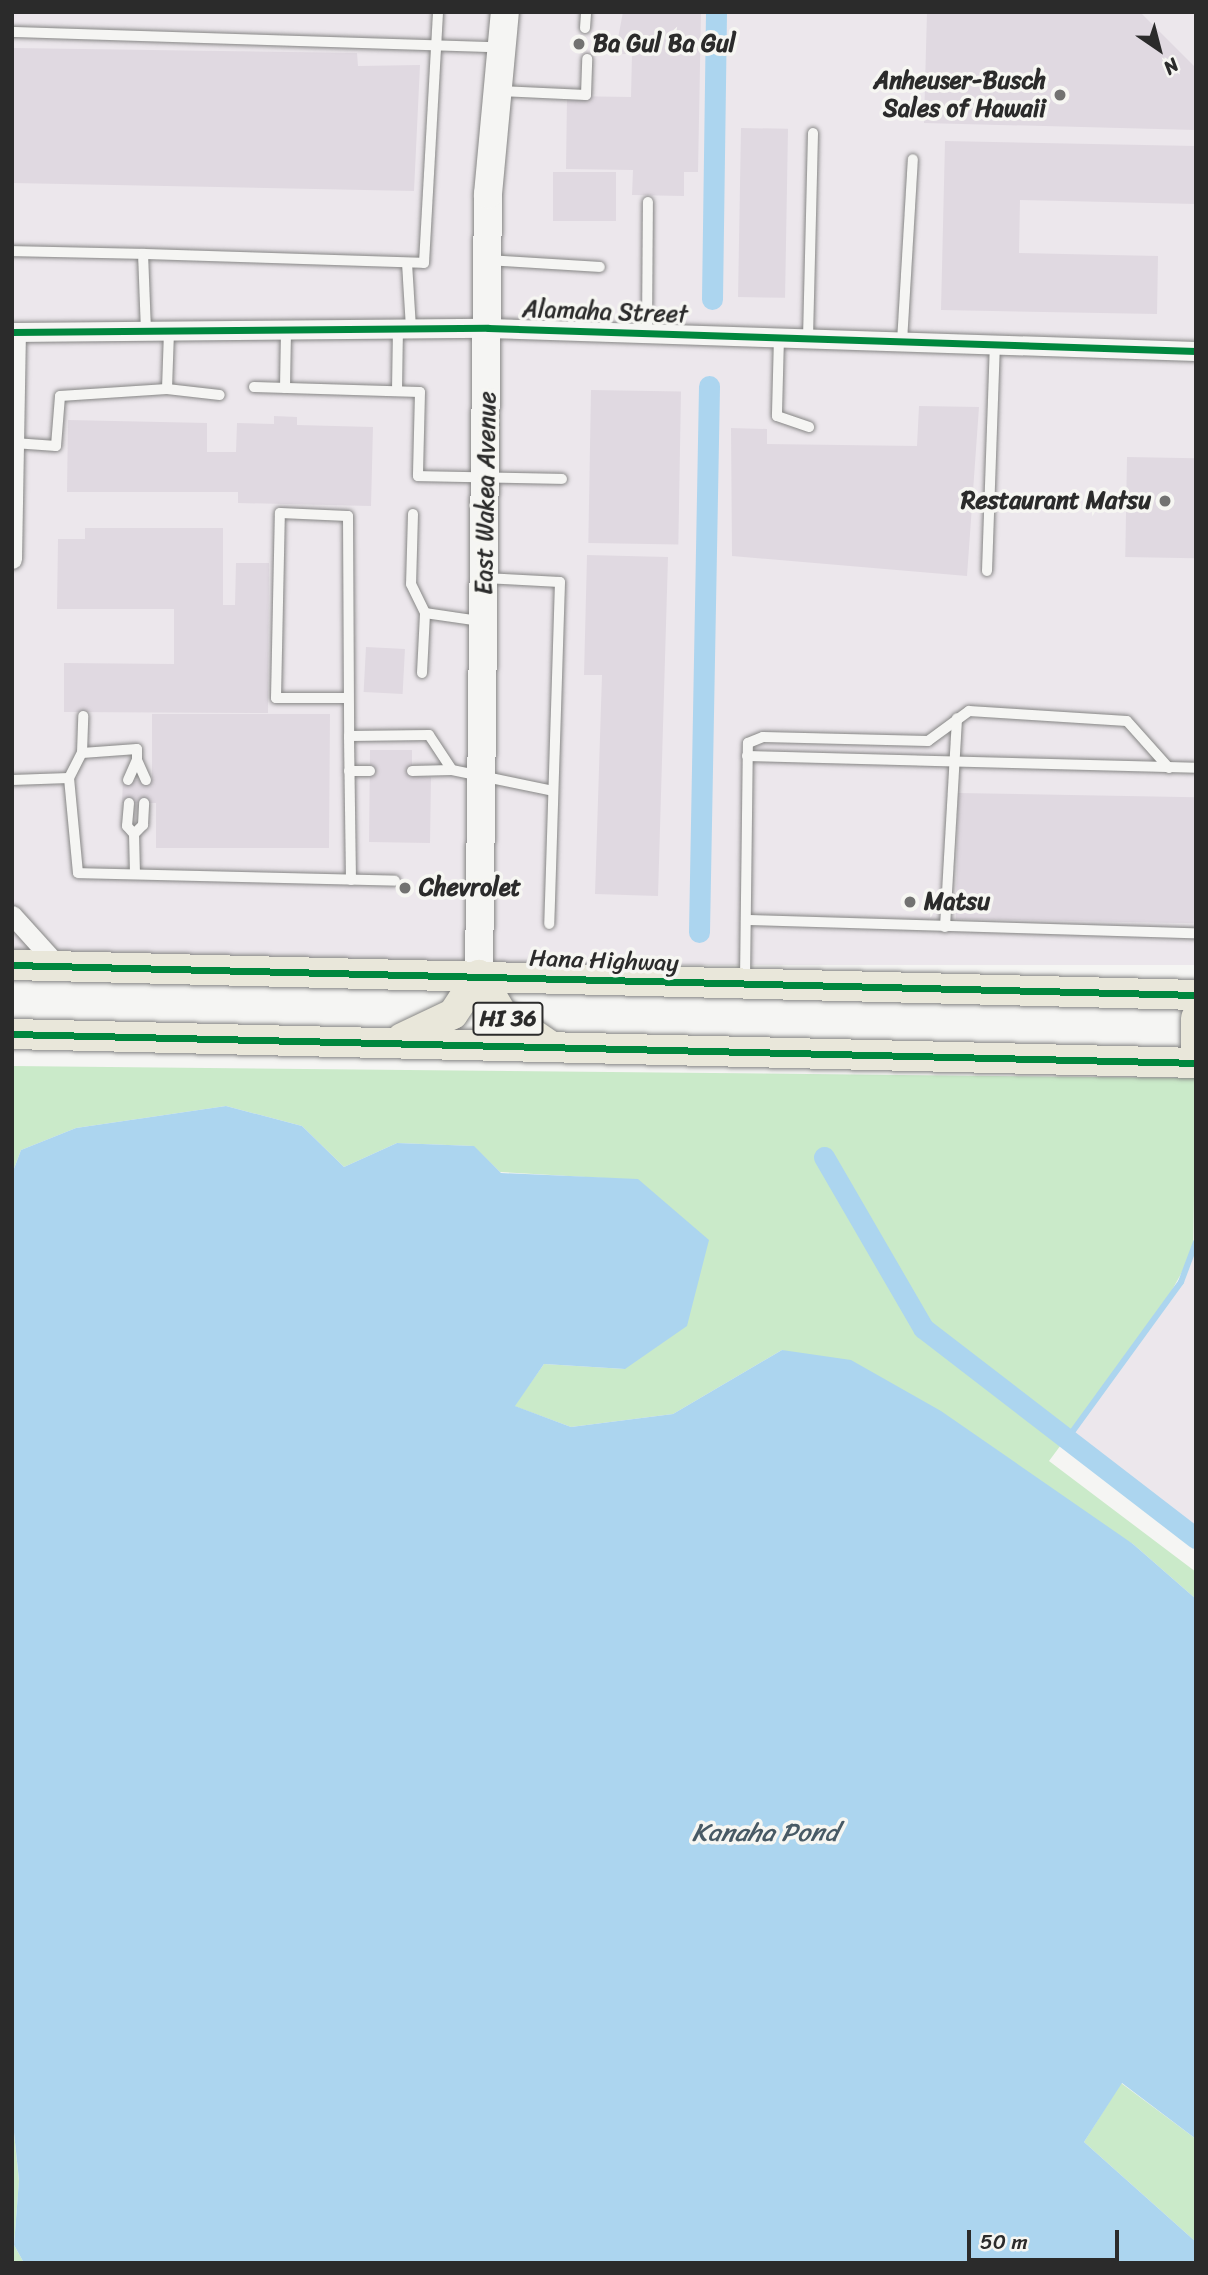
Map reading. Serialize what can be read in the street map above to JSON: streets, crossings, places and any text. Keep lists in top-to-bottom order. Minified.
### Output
{"streets":{"main road":["Hana Highway","HI 36"],"street":["Alamaha Street","East Wakea Avenue"]},"crossings":[["Alamaha Street","East Wakea Avenue"],["East Wakea Avenue","Hana Highway"],["East Wakea Avenue","HI 36"],["Hana Highway","HI 36"]],"water":["Kanaha Pond"],"places":["Ba Gul Ba Gul","Anheuser-Busch Sales of Hawaii","Restaurant Matsu","Chevrolet","Matsu"],"scale_bar":"50 m","north":"bottom right"}
